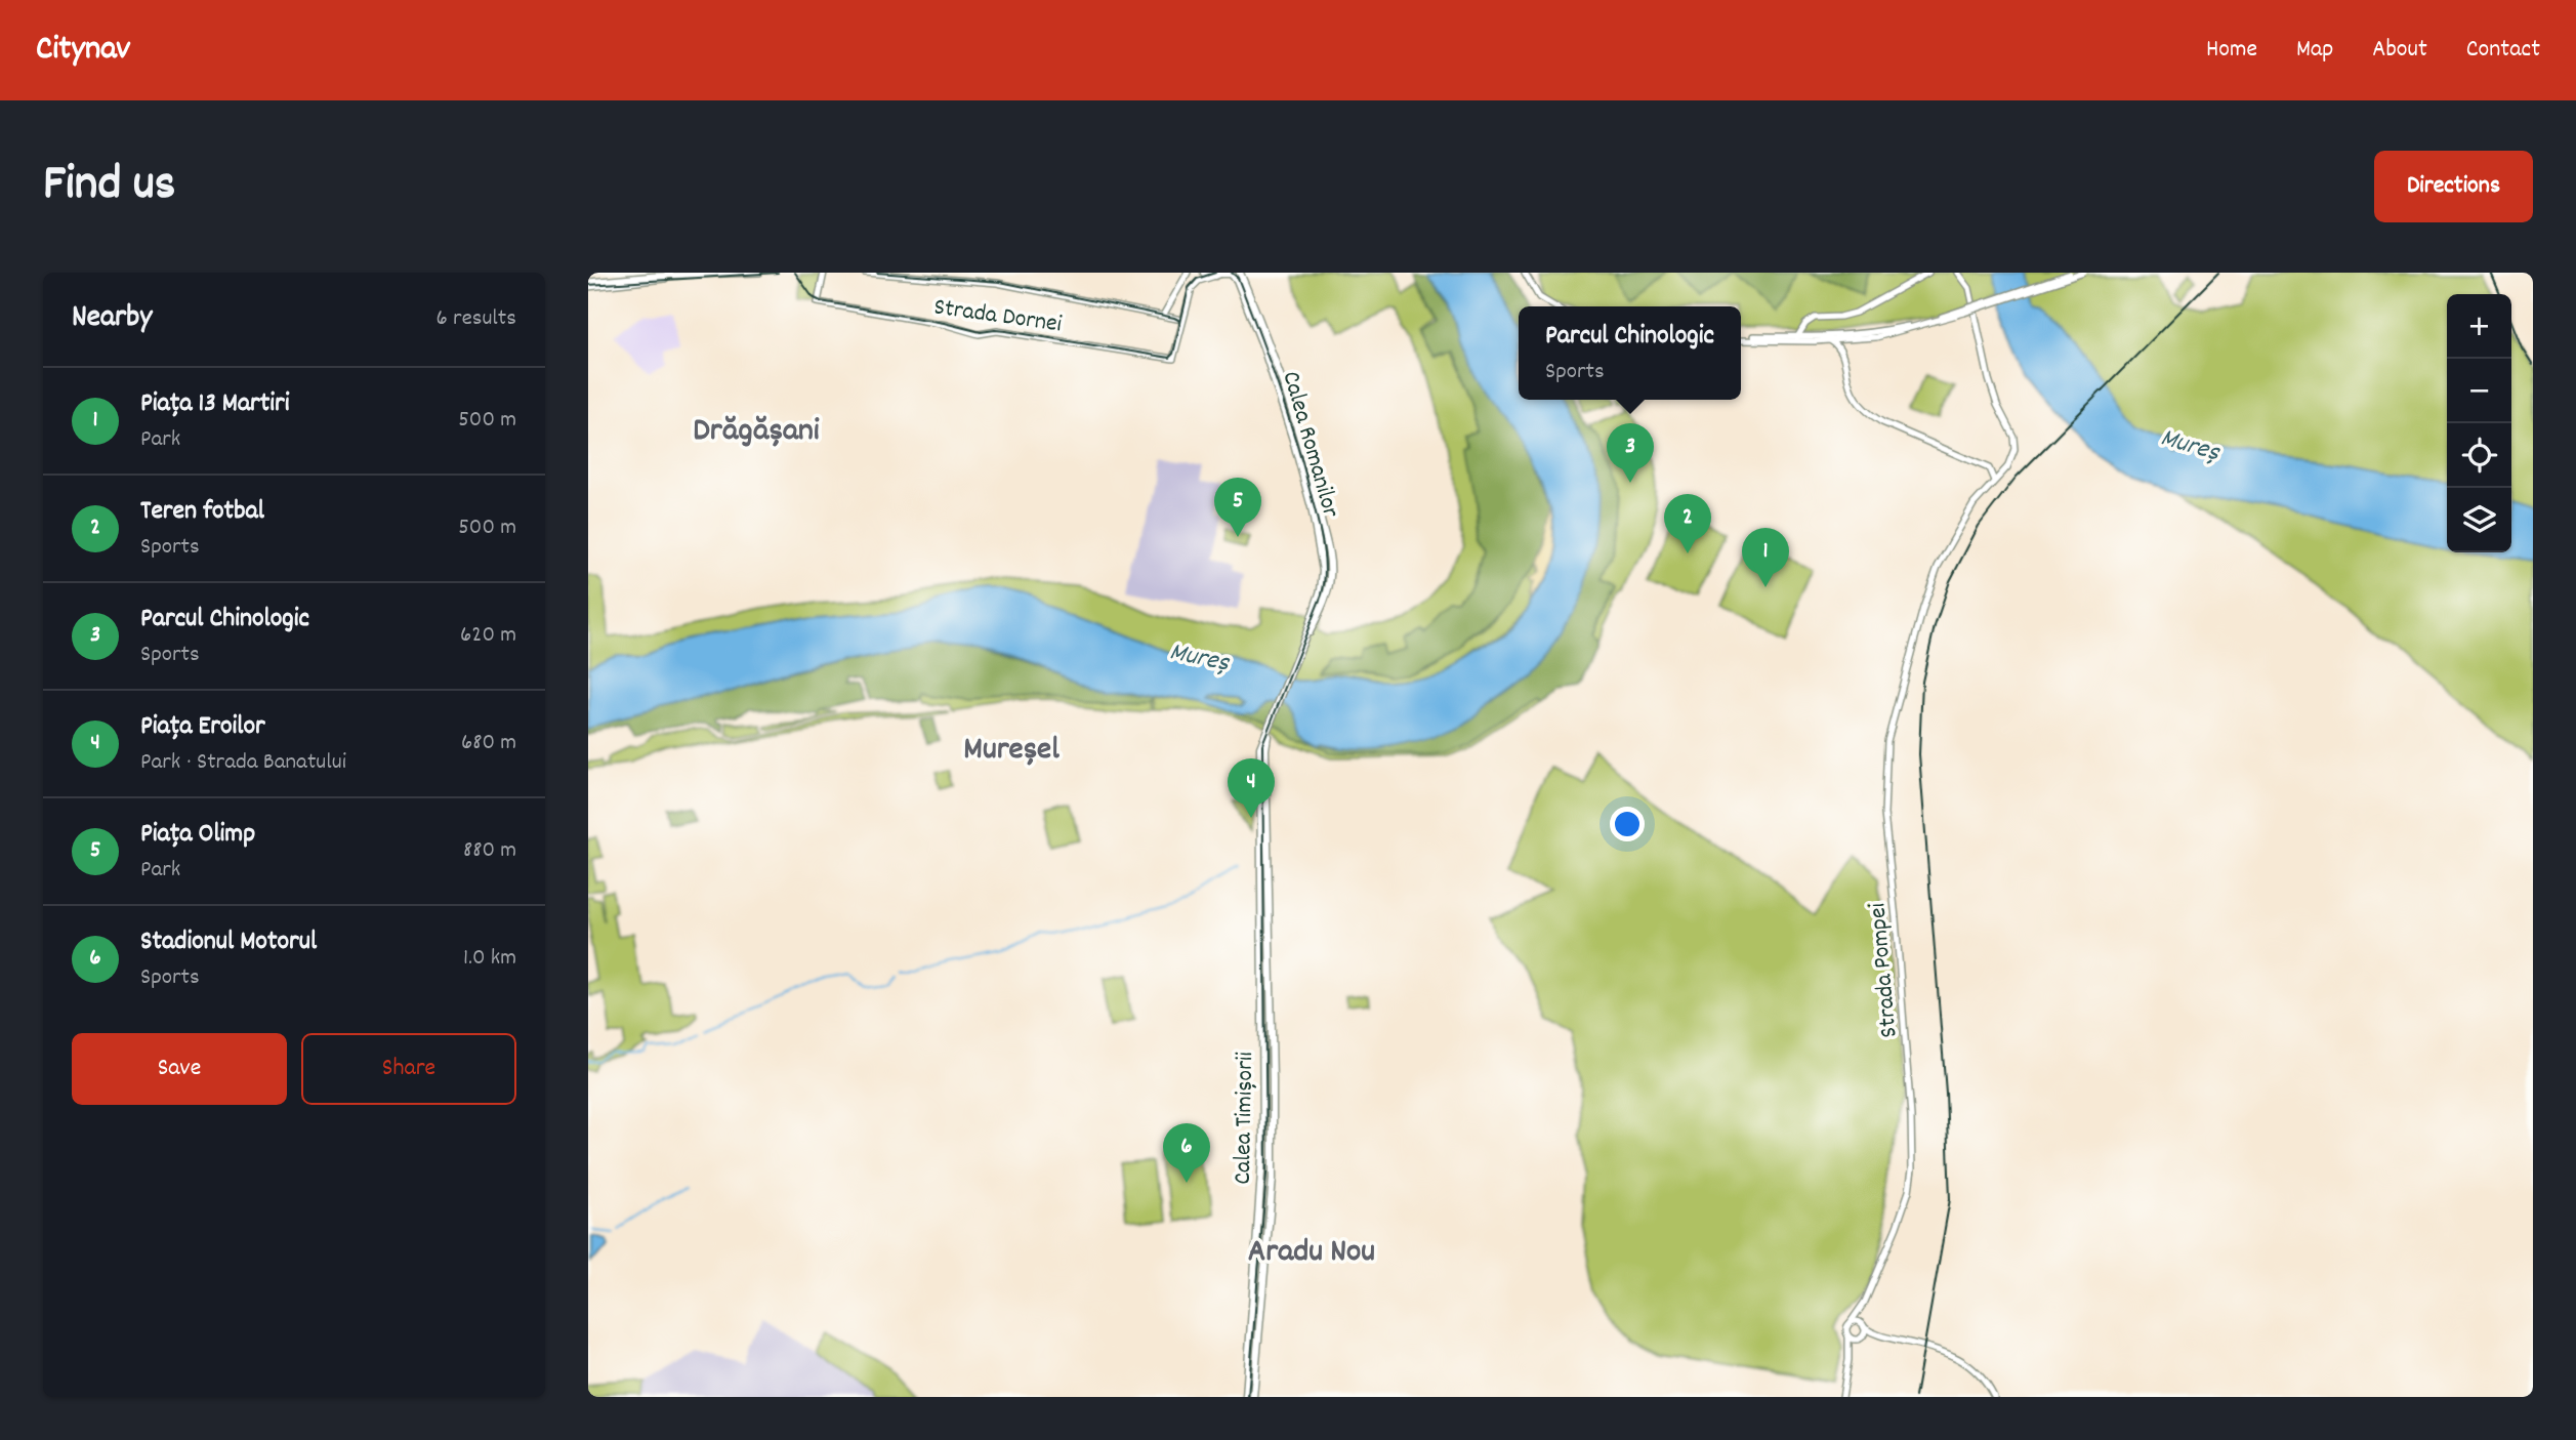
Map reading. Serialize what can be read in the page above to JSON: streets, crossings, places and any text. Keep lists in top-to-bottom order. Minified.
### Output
{"streets":{"main road":["Strada Dornei","Calea Romanilor","Strada Pompei","Calea Timișorii"]},"districts":["Drăgășani","Mureșel","Aradu Nou"],"water":["Mureș"],"page":{"header":"Citynav","nav":["Home","Map","About","Contact"],"title":"Find us","buttons":["Directions",["Save","Share"]],"heading":["Nearby","6 results"],"map_buttons":["+","−"],"popup":["Parcul Chinologic","Sports"],"list":[{"mark":"1","name":"Piața 13 Martiri","note":"Park","value":"500 m"},{"mark":"2","name":"Teren fotbal","note":"Sports","value":"500 m"},{"mark":"3","name":"Parcul Chinologic","note":"Sports","value":"620 m"},{"mark":"4","name":"Piața Eroilor","note":"Park · Strada Banatului","value":"680 m"},{"mark":"5","name":"Piața Olimp","note":"Park","value":"880 m"},{"mark":"6","name":"Stadionul Motorul","note":"Sports","value":"1.0 km"}],"pins":["3","5","2","1","4","6"]}}
